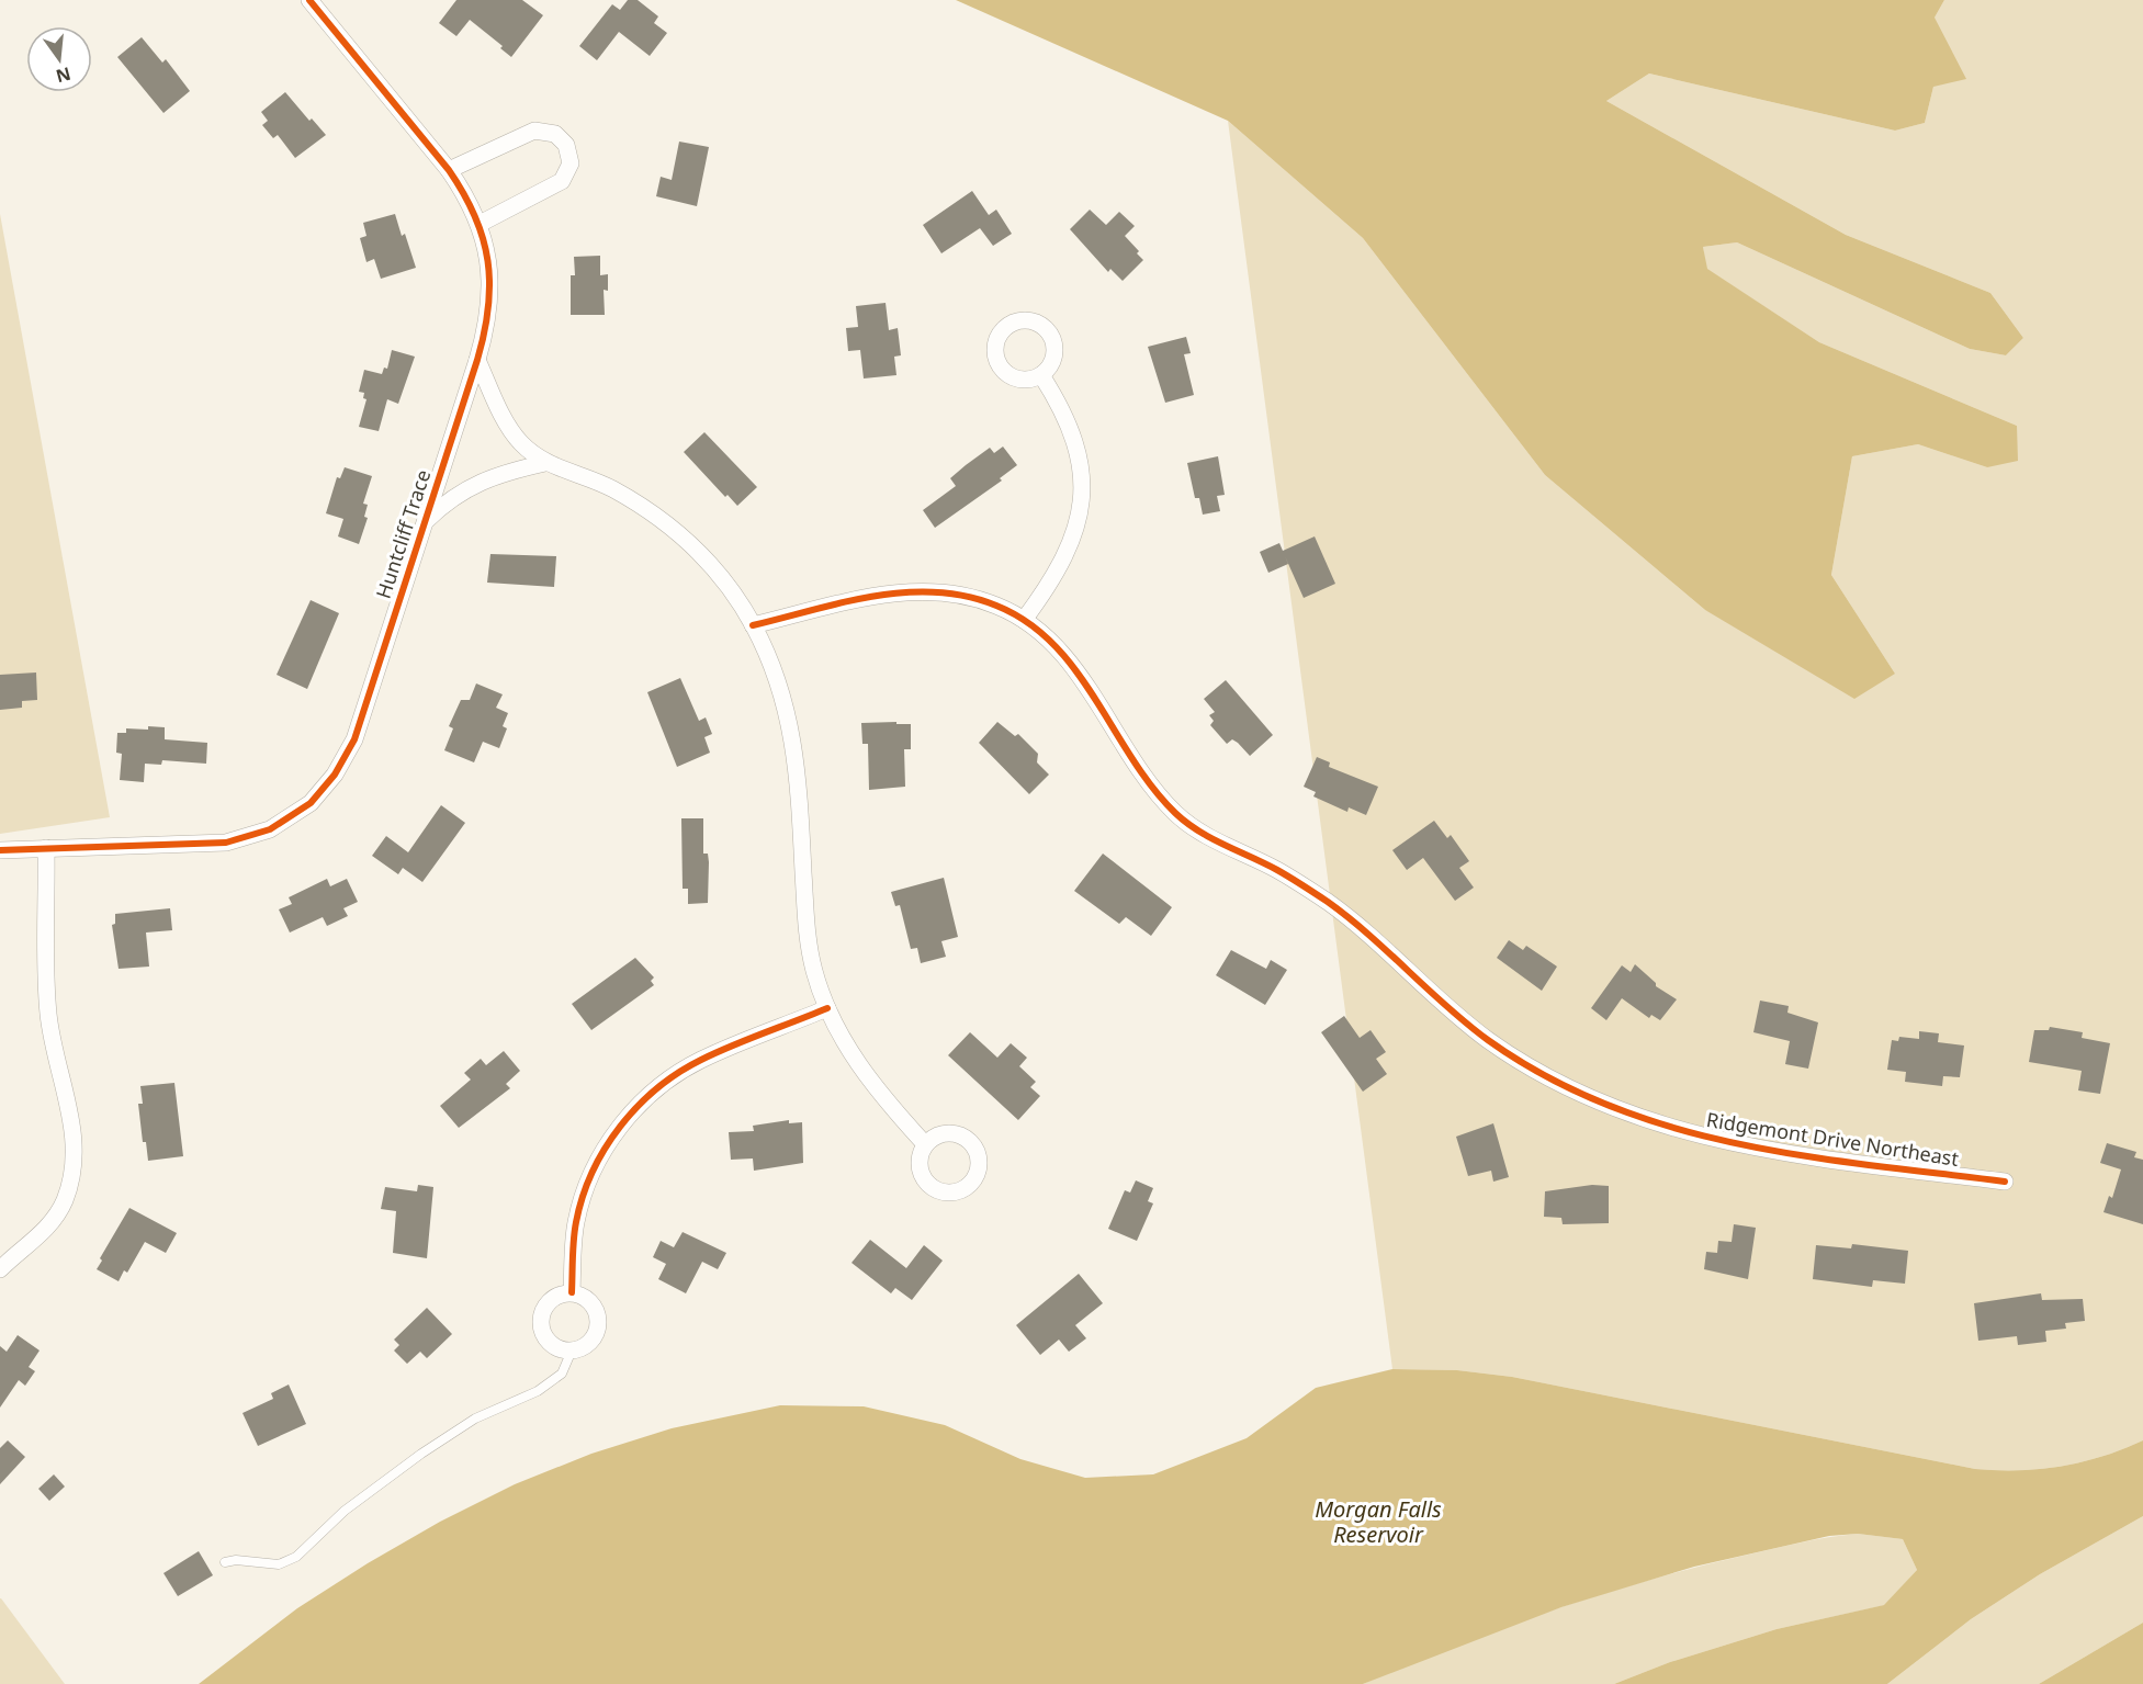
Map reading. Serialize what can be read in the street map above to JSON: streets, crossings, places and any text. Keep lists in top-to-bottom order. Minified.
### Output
{"streets":{"street":["Huntcliff Trace","Ridgemont Drive Northeast"]},"water":["Morgan Falls Reservoir"],"north":"bottom"}
